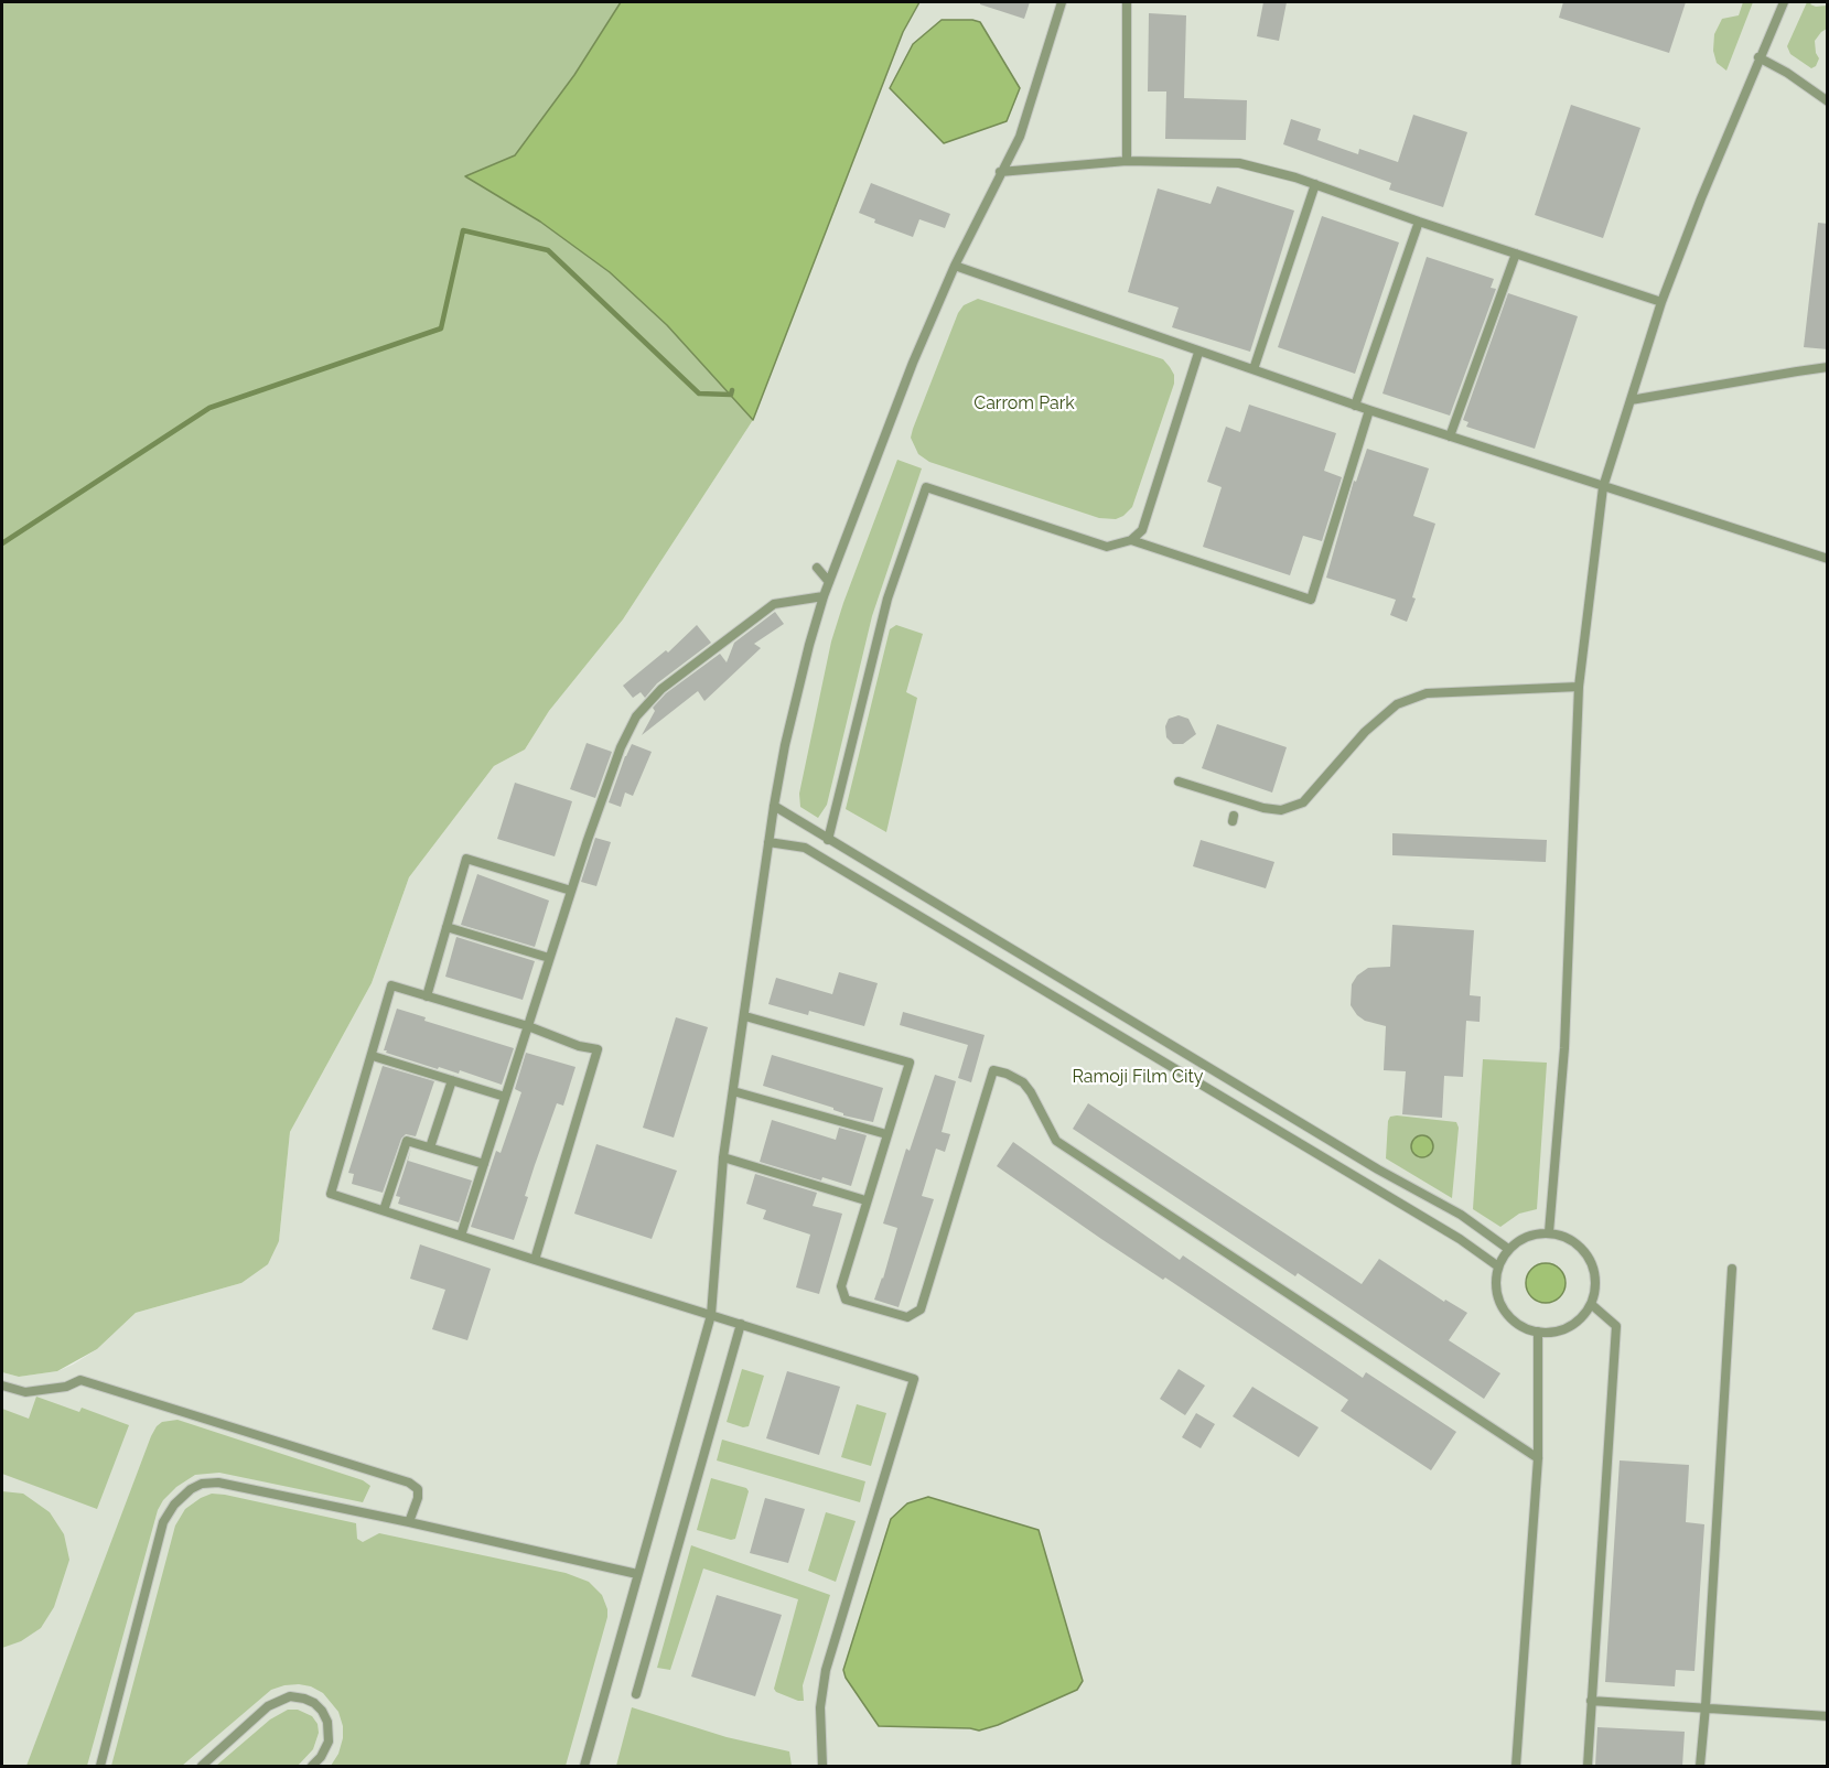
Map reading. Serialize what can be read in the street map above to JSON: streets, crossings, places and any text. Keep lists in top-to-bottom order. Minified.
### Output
{"parks":["Carrom Park","Ramoji Film City"]}
